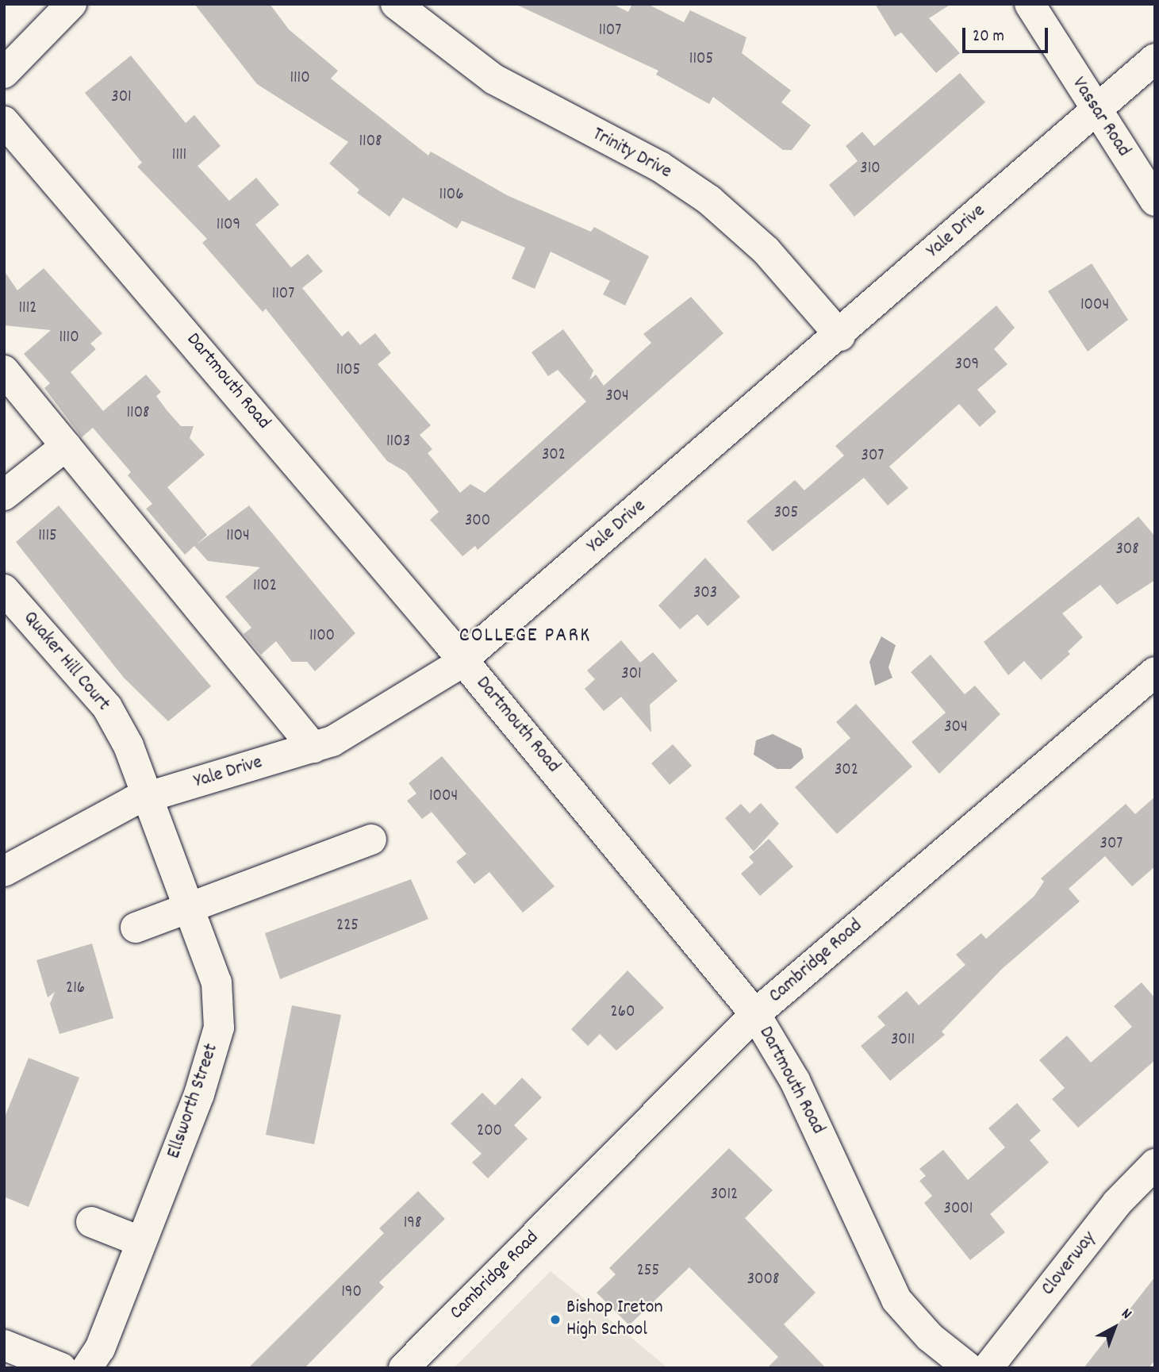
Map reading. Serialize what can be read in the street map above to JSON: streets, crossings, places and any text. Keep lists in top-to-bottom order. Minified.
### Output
{"streets":{"street":["Vassar Road","Trinity Drive","Yale Drive","Dartmouth Road","Quaker Hill Court","Cambridge Road","Ellsworth Street","Cloverway"]},"crossings":[["Vassar Road","Yale Drive"],["Trinity Drive","Yale Drive"],["Yale Drive","Dartmouth Road"],["Yale Drive","Quaker Hill Court"],["Yale Drive","Ellsworth Street"],["Dartmouth Road","Cambridge Road"],["Quaker Hill Court","Ellsworth Street"]],"districts":["COLLEGE PARK"],"places":["Bishop Ireton High School"],"house_numbers":["1107","1105","1110","301","1108","1111","310","1106","1109","1107","1004","1112","1110","309","1105","304","1108","1103","302","307","305","300","1115","1104","308","1102","303","1100","301","304","302","1004","307","225","216","260","3011","200","3012","3001","198","255","3008","190"],"scale_bar":"20 m","north":"top right"}
